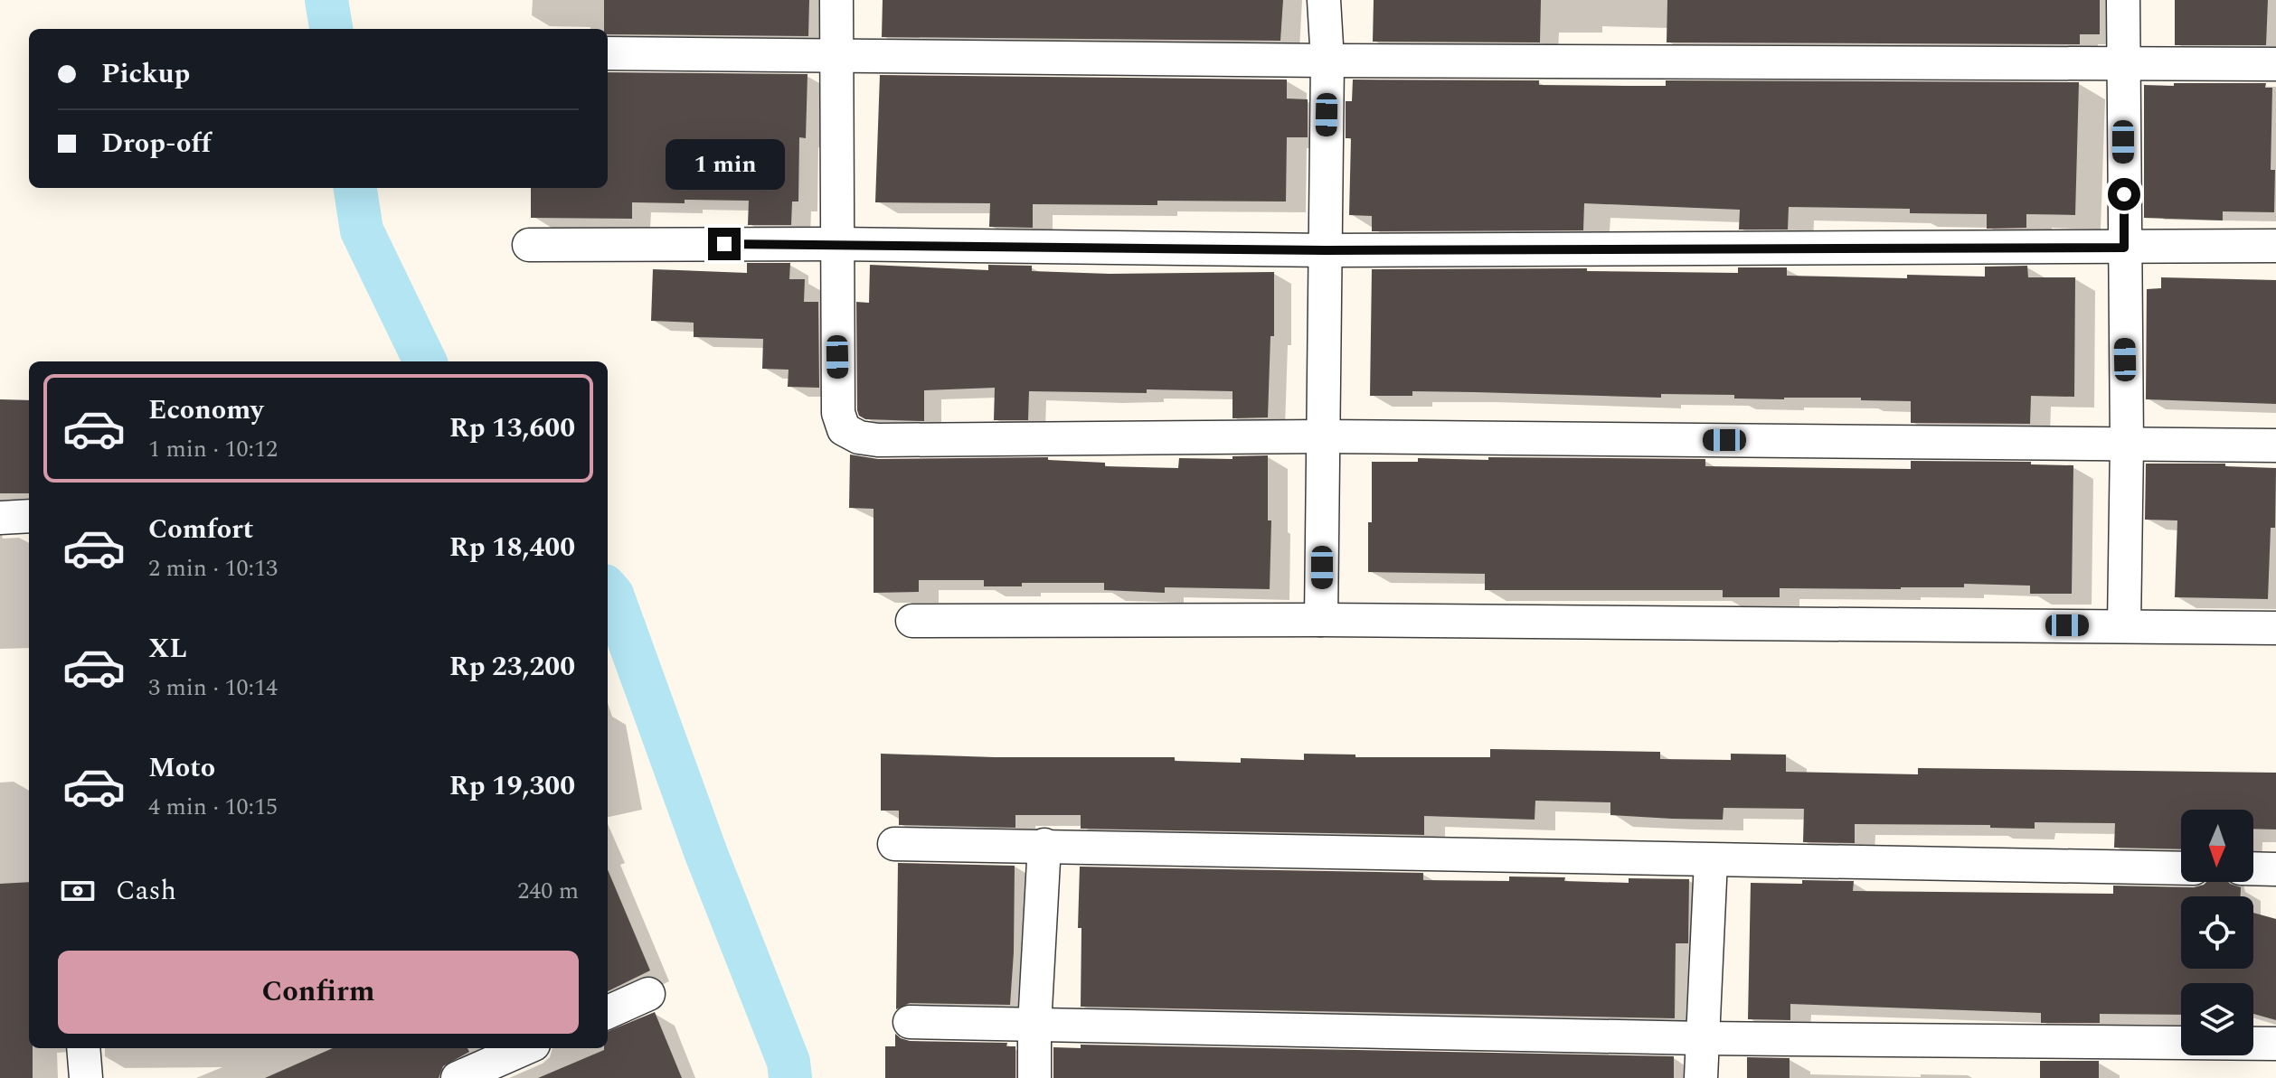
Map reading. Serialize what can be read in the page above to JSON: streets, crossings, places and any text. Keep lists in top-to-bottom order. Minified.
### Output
{"north":"bottom","page":{"banner":["Pickup","Drop-off"],"bubble":"1 min","list":[{"name":"Economy","note":"1 min · 10:12","value":"Rp 13,600"},{"name":"Comfort","note":"2 min · 10:13","value":"Rp 18,400"},{"name":"XL","note":"3 min · 10:14","value":"Rp 23,200"},{"name":"Moto","note":"4 min · 10:15","value":"Rp 19,300"}],"pay":["Cash","240 m"],"buttons":"Confirm"}}
